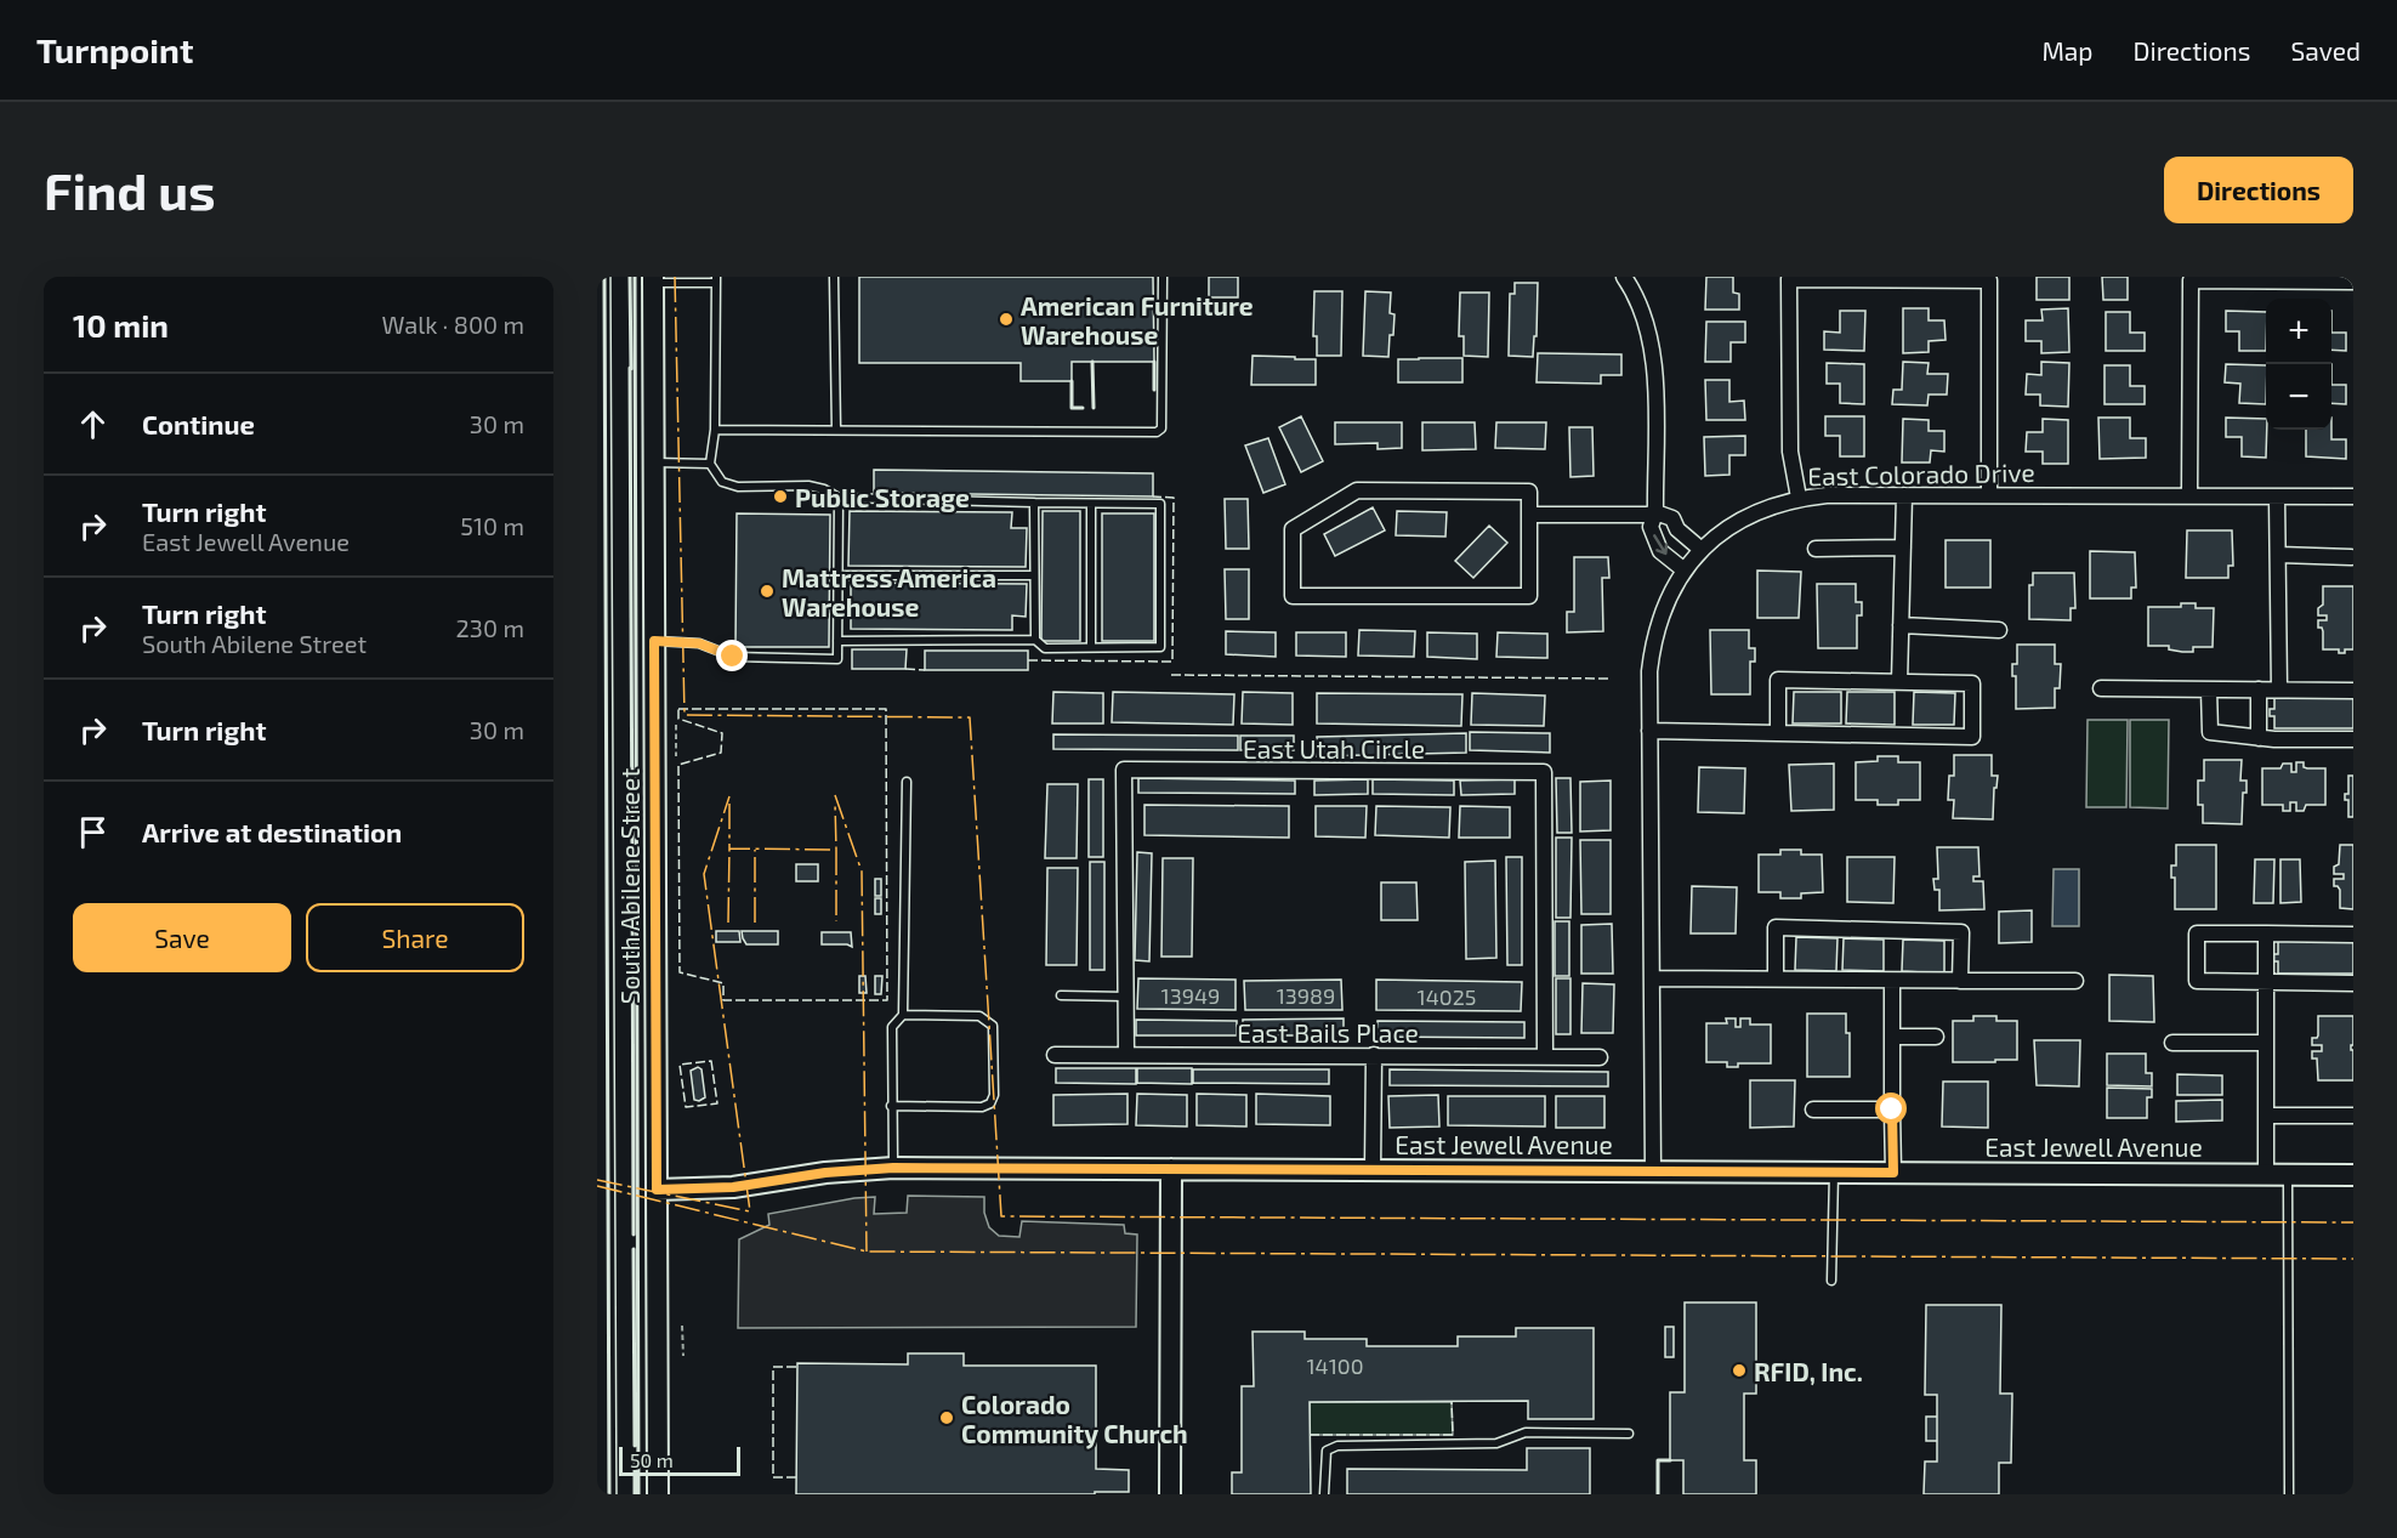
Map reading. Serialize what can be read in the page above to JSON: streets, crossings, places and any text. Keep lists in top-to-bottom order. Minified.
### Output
{"streets":{"street":["East Colorado Drive","East Utah Circle","South Abilene Street","East Bails Place","East Jewell Avenue"]},"crossings":[["East Colorado Drive","East Jewell Avenue"],["East Utah Circle","East Bails Place"],["South Abilene Street","East Jewell Avenue"]],"places":["American Furniture Warehouse","Public Storage","Mattress America Warehouse","RFID, Inc.","Colorado Community Church"],"house_numbers":["13949","13989","14025","14100"],"scale_bar":"50 m","page":{"header":"Turnpoint","nav":["Map","Directions","Saved"],"buttons":["Directions",["Save","Share"]],"title":"Find us","heading":["10 min","Walk · 800 m"],"map_buttons":["+","−"],"list":[["Continue","30 m"],["Turn right","East Jewell Avenue","510 m"],["Turn right","South Abilene Street","230 m"],["Turn right","30 m"],"Arrive at destination"],"scale":"50 m"}}
